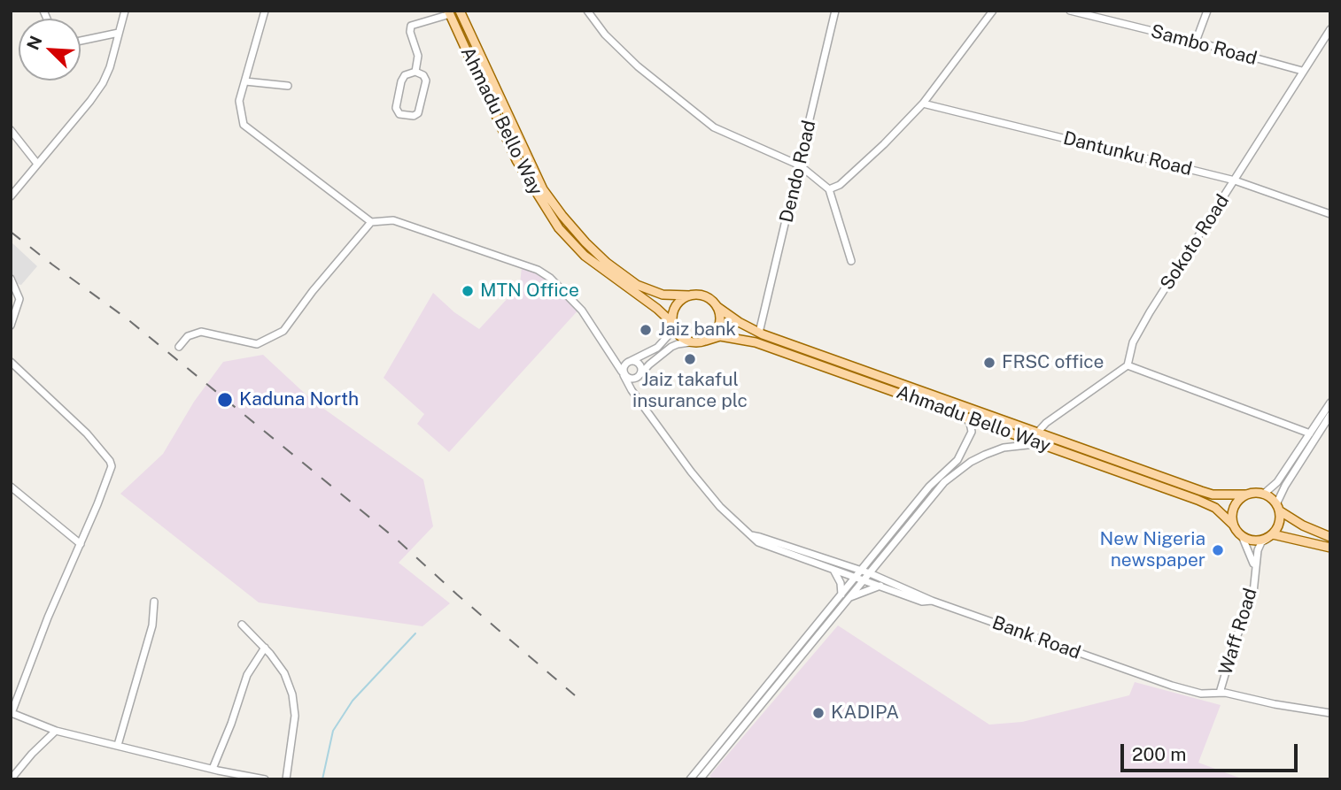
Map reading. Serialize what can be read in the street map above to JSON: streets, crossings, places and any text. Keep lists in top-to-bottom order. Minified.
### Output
{"streets":{"main road":["Ahmadu Bello Way"],"street":["Sambo Road","Dantunku Road","Dendo Road","Sokoto Road","Waff Road","Bank Road"]},"crossings":[["Sambo Road","Sokoto Road"],["Ahmadu Bello Way","Dendo Road"],["Ahmadu Bello Way","Waff Road"],["Dantunku Road","Sokoto Road"],["Waff Road","Bank Road"]],"places":["MTN Office","Jaiz bank","Jaiz takaful insurance plc","FRSC office","Kaduna North","New Nigeria newspaper","KADIPA"],"scale_bar":"200 m","north":"top left"}
